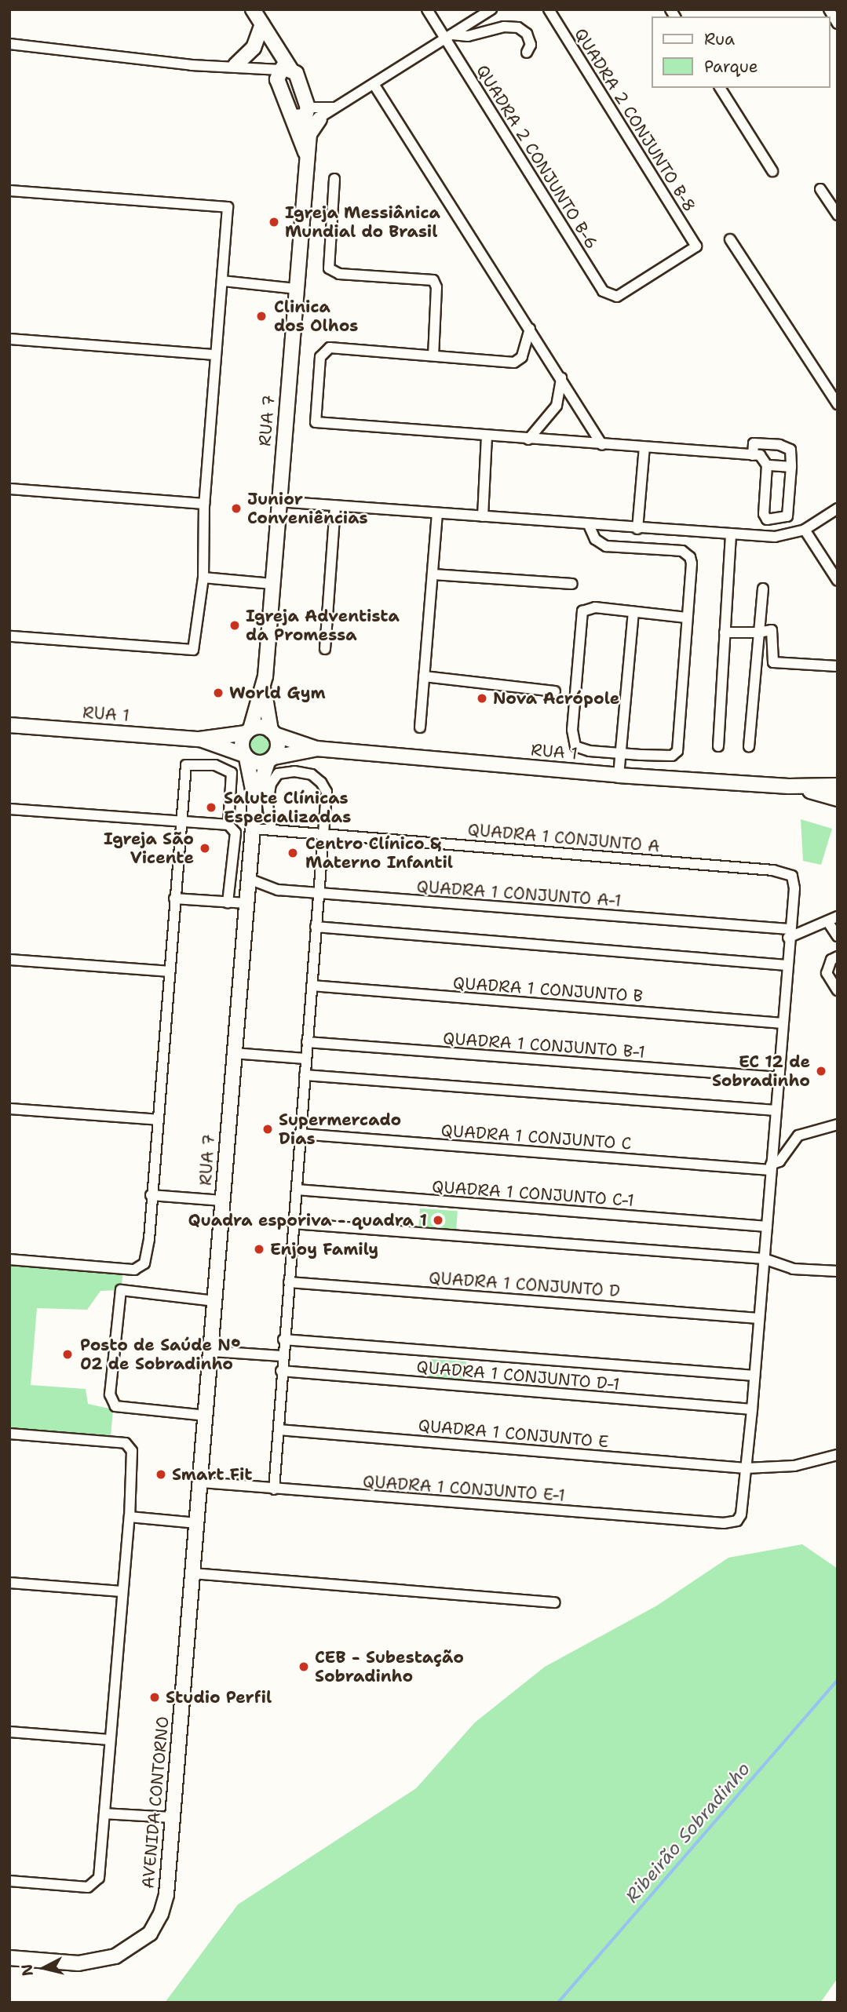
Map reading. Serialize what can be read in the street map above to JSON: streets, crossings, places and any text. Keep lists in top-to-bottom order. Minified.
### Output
{"streets":{"main road":["RUA 7","RUA 1","AVENIDA CONTORNO"],"street":["QUADRA 2 CONJUNTO B-8","QUADRA 2 CONJUNTO B-6","QUADRA 1 CONJUNTO A","QUADRA 1 CONJUNTO A-1","QUADRA 1 CONJUNTO B","QUADRA 1 CONJUNTO B-1","QUADRA 1 CONJUNTO C","QUADRA 1 CONJUNTO C-1","QUADRA 1 CONJUNTO D","QUADRA 1 CONJUNTO D-1","QUADRA 1 CONJUNTO E","QUADRA 1 CONJUNTO E-1"]},"crossings":[["QUADRA 2 CONJUNTO B-8","QUADRA 2 CONJUNTO B-6"],["RUA 7","RUA 1"],["RUA 7","QUADRA 1 CONJUNTO A"],["RUA 7","QUADRA 1 CONJUNTO A-1"],["RUA 7","QUADRA 1 CONJUNTO E-1"],["RUA 7","AVENIDA CONTORNO"],["QUADRA 1 CONJUNTO A","QUADRA 1 CONJUNTO A-1"],["QUADRA 1 CONJUNTO E","QUADRA 1 CONJUNTO E-1"]],"water":["Ribeirão Sobradinho"],"places":["Igreja Messiânica Mundial do Brasil","Clinica dos Olhos","Junior Conveniências","Igreja Adventista da Promessa","World Gym","Nova Acrópole","Salute Clínicas Especializadas","Igreja São Vicente","Centro Clínico & Materno Infantil","EC 12 de Sobradinho","Supermercado Dias","Quadra esporiva - quadra 1","Enjoy Family","Posto de Saúde N° 02 de Sobradinho","Smart Fit","CEB - Subestação Sobradinho","Studio Perfil"],"legend":["Rua","Parque"],"north":"left"}
